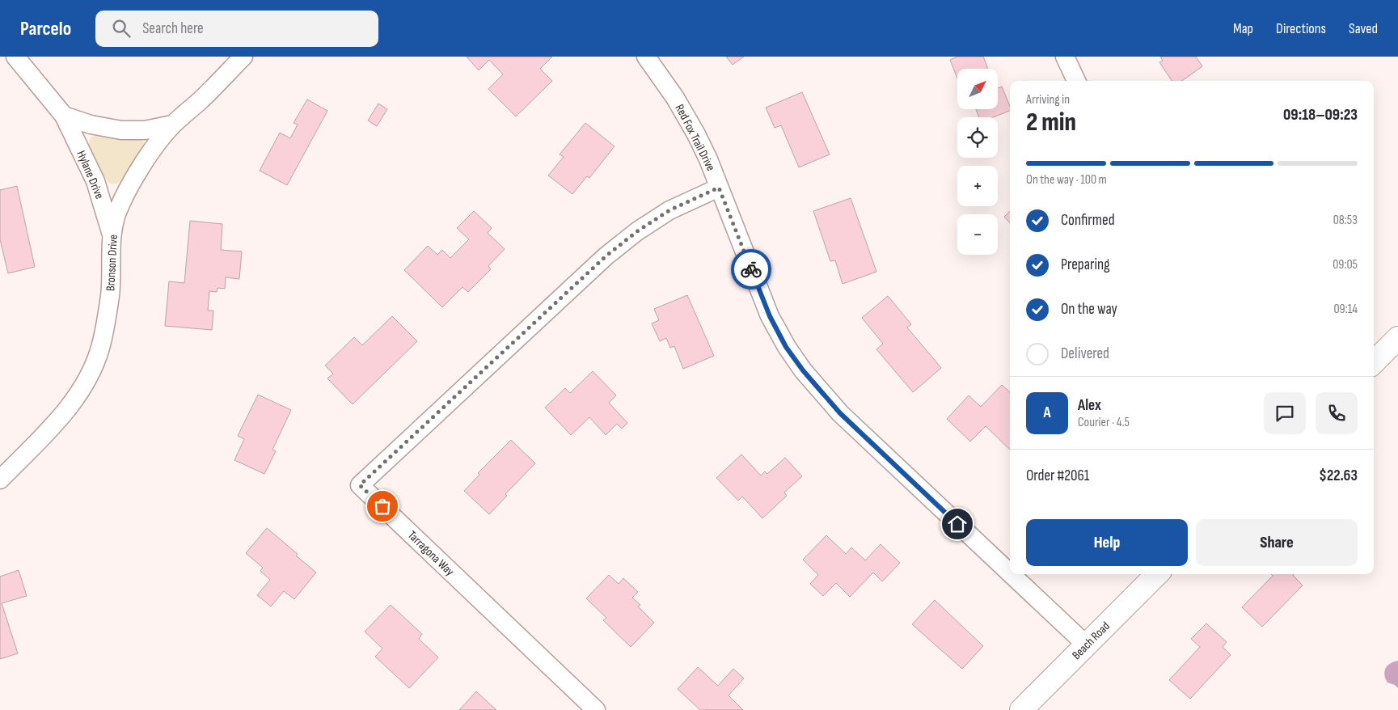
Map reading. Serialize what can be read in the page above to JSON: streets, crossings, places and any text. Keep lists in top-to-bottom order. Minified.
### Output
{"streets":{"street":["Red Fox Trail Drive","Hylane Drive","Bronson Drive","Tarragona Way","Beach Road"]},"crossings":[["Red Fox Trail Drive","Tarragona Way"],["Red Fox Trail Drive","Beach Road"],["Hylane Drive","Bronson Drive"]],"north":"top right","page":{"header":"Parcelo","search":"Search here","nav":["Map","Directions","Saved"],"map_buttons":["+","−"],"heading":["2 min","Arriving in","09:18–09:23"],"panel":["Alex","Courier · 4.5","Order #2061","$22.63"],"bar":"On the way · 100 m","list":[["Confirmed","08:53"],["Preparing","09:05"],["On the way","09:14"],"Delivered"],"round":"A","buttons":["Help","Share"]}}
